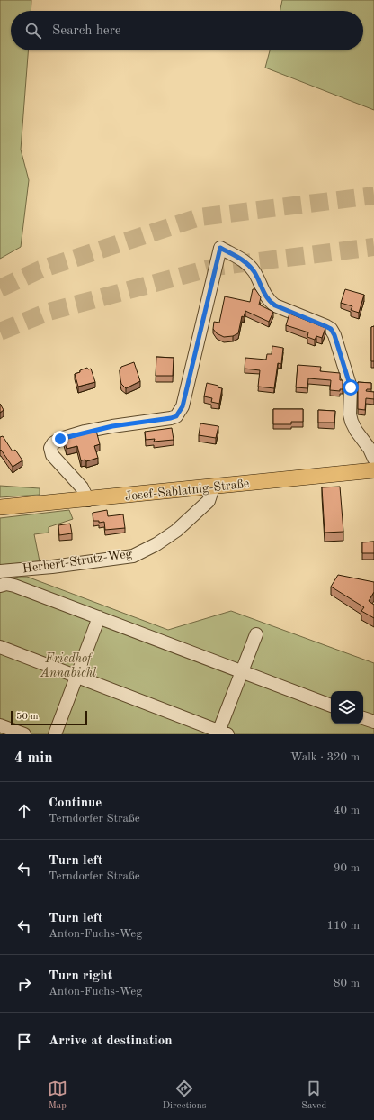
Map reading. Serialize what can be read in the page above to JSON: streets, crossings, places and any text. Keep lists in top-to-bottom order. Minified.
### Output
{"streets":{"main road":["Josef-Sablatnig-Straße"],"street":["Herbert-Strutz-Weg"]},"crossings":[["Josef-Sablatnig-Straße","Herbert-Strutz-Weg"]],"parks":["Friedhof Annabichl"],"scale_bar":"50 m","page":{"search":"Search here","scale":"50 m","heading":["4 min","Walk · 320 m"],"list":[["Continue","Terndorfer Straße","40 m"],["Turn left","Terndorfer Straße","90 m"],["Turn left","Anton-Fuchs-Weg","110 m"],["Turn right","Anton-Fuchs-Weg","80 m"],"Arrive at destination"],"nav":["Map","Directions","Saved"]}}
